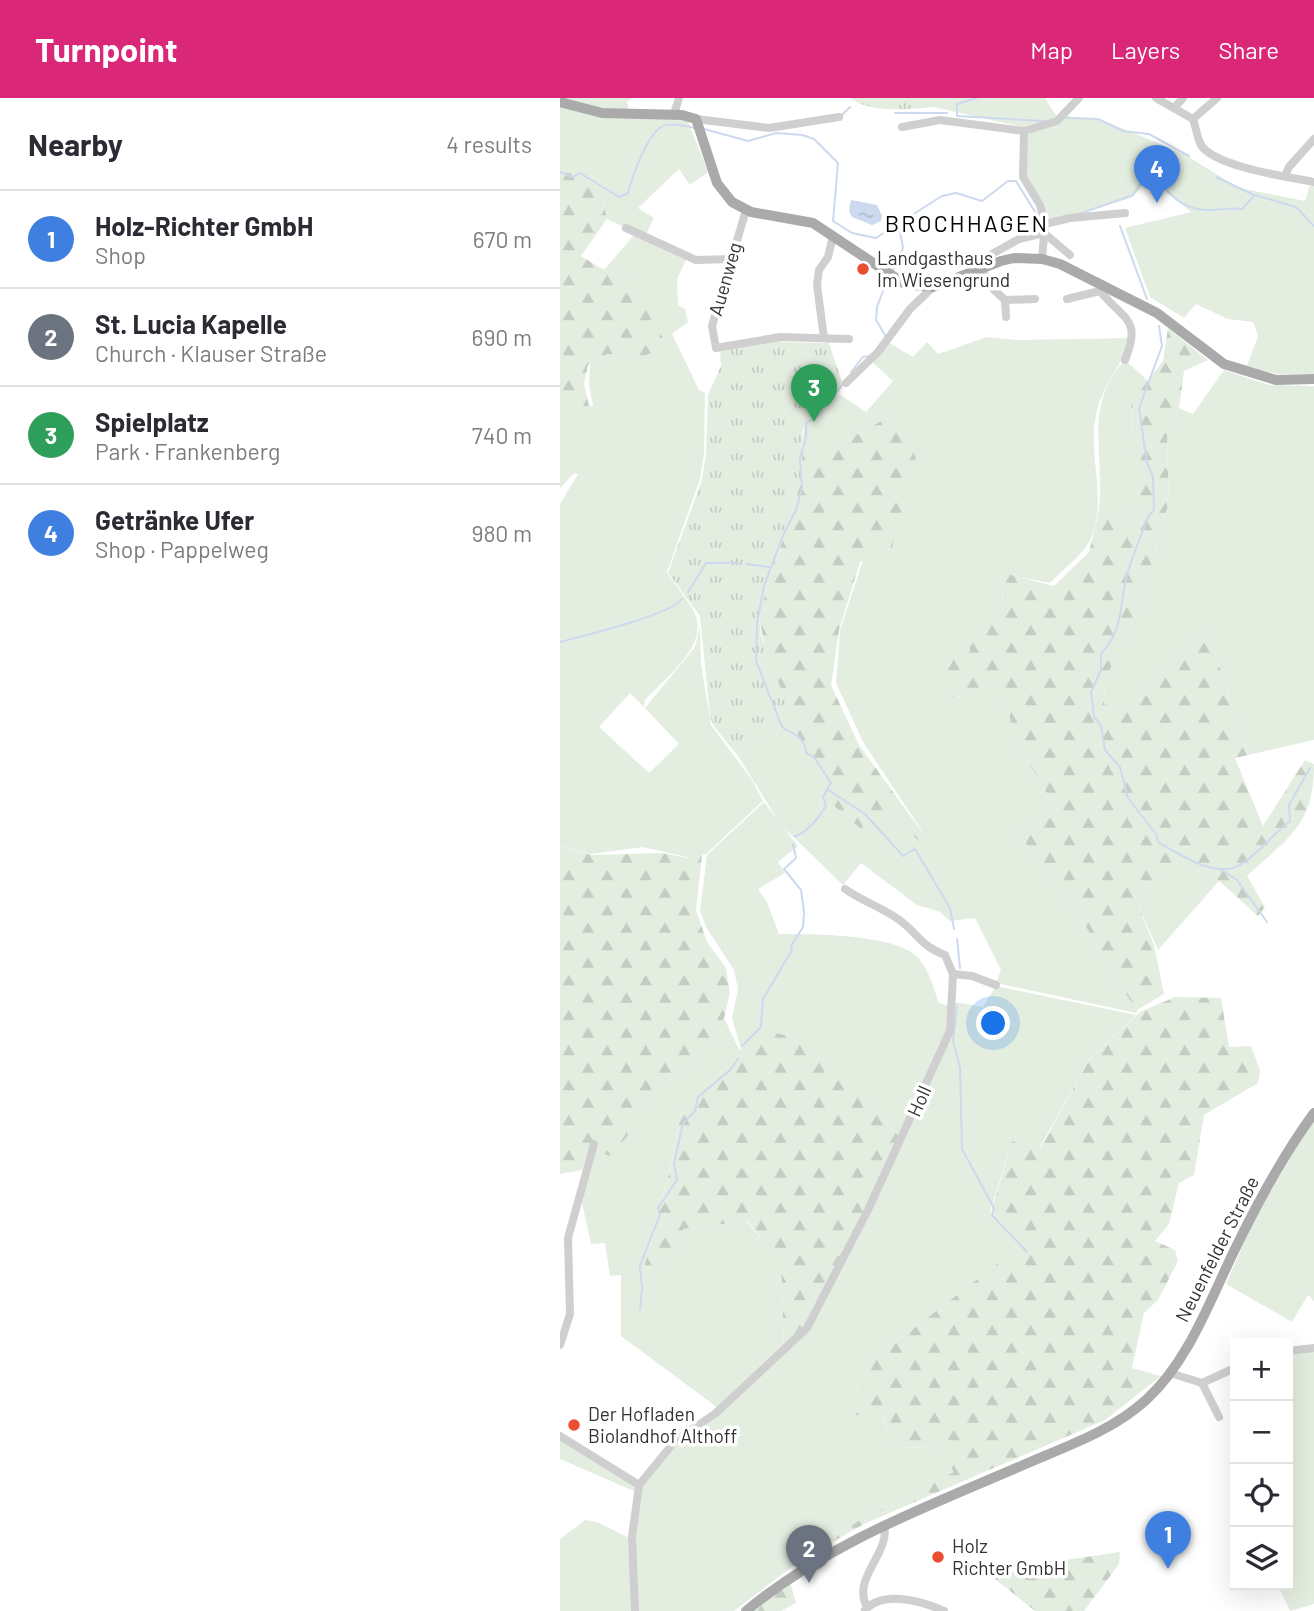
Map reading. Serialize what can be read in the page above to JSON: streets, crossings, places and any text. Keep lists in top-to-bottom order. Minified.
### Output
{"streets":{"main road":["Neuenfelder Straße"],"street":["Auenweg","Holl"]},"districts":["BROCHHAGEN"],"places":["Landgasthaus Im Wiesengrund","Der Hofladen Biolandhof Althoff","Holz Richter GmbH"],"page":{"header":"Turnpoint","nav":["Map","Layers","Share"],"heading":["Nearby","4 results"],"pins":["4","3","1","2"],"list":[{"mark":"1","name":"Holz-Richter GmbH","note":"Shop","value":"670 m"},{"mark":"2","name":"St. Lucia Kapelle","note":"Church · Klauser Straße","value":"690 m"},{"mark":"3","name":"Spielplatz","note":"Park · Frankenberg","value":"740 m"},{"mark":"4","name":"Getränke Ufer","note":"Shop · Pappelweg","value":"980 m"}],"map_buttons":["+","−"]}}
